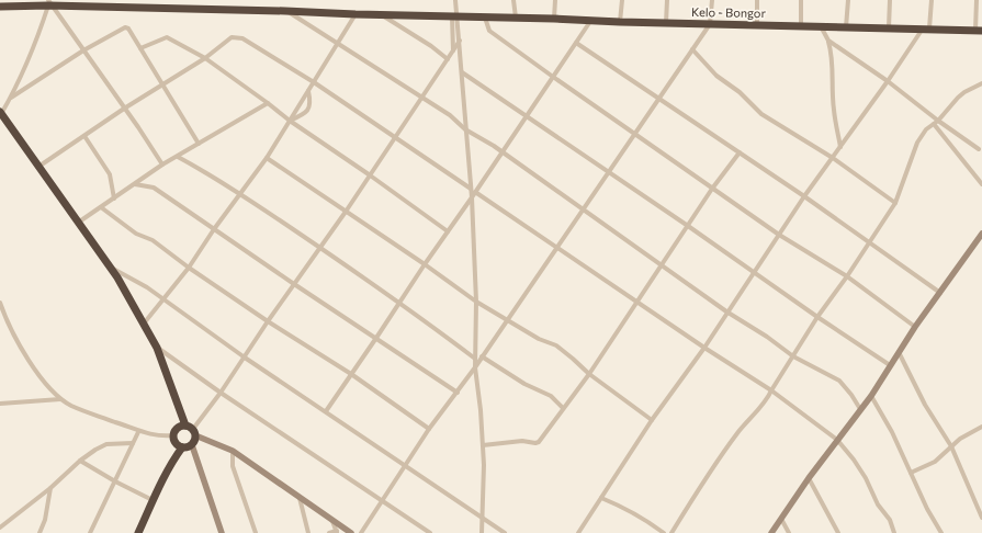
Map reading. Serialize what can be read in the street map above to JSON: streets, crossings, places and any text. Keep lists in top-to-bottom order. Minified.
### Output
{"streets":{"highway":["Kelo - Bongor"]}}
